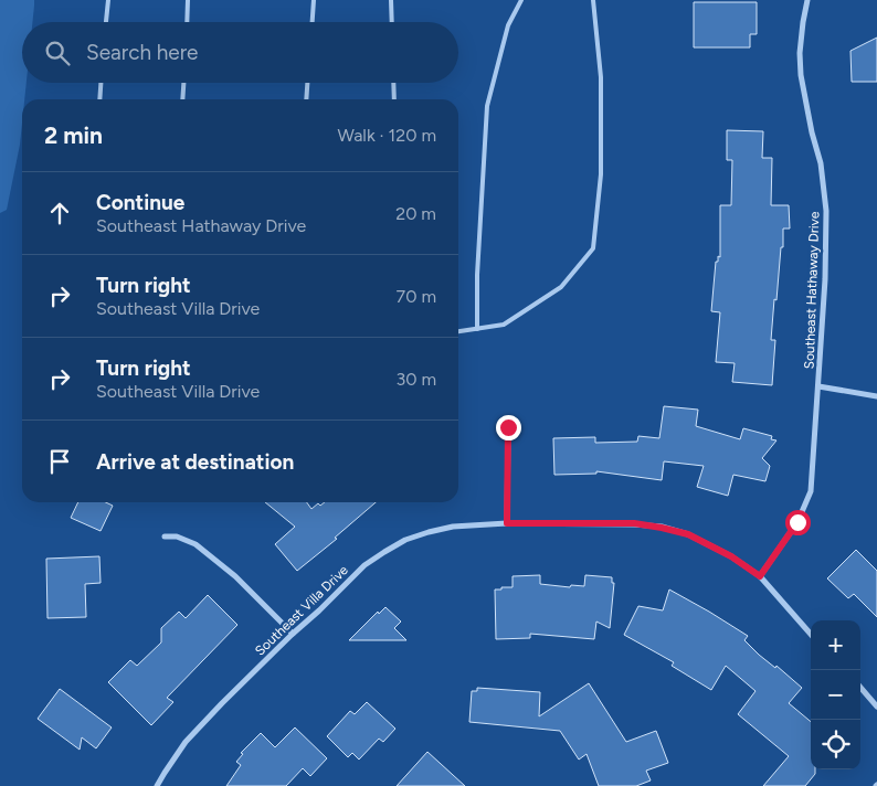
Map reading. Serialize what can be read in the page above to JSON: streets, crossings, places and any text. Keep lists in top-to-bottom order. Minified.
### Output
{"streets":{"street":["Southeast Hathaway Drive","Southeast Villa Drive"]},"crossings":[["Southeast Hathaway Drive","Southeast Villa Drive"]],"page":{"search":"Search here","heading":["2 min","Walk · 120 m"],"list":[["Continue","Southeast Hathaway Drive","20 m"],["Turn right","Southeast Villa Drive","70 m"],["Turn right","Southeast Villa Drive","30 m"],"Arrive at destination"],"map_buttons":["+","−"]}}
